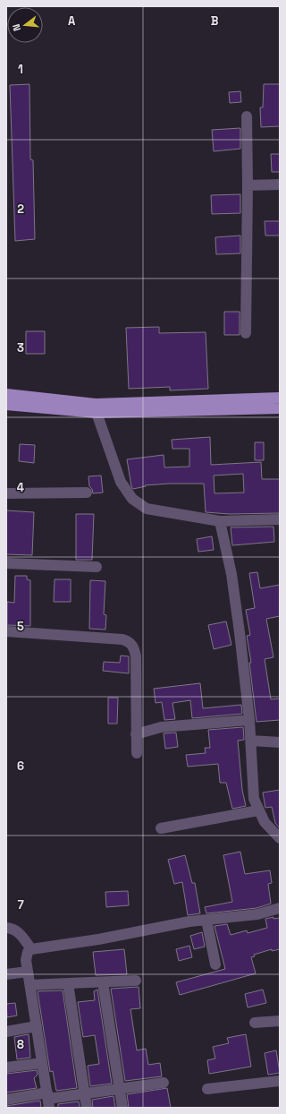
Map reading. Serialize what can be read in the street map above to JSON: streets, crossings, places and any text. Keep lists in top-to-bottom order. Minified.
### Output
{"north":"left","grid":{"columns":["A","B"],"rows":["1","2","3","4","5","6","7","8"]}}
